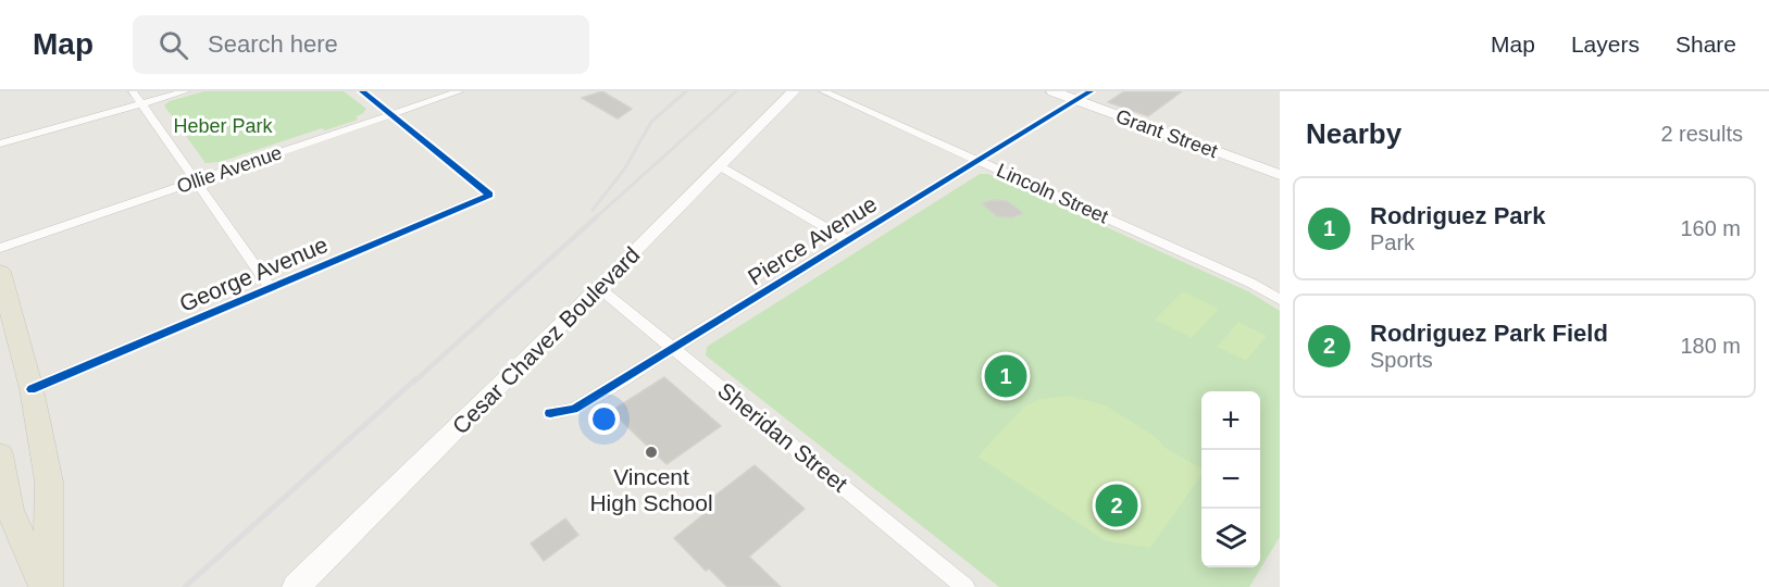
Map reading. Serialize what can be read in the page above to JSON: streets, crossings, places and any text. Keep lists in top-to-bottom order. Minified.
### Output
{"streets":{"main road":["Grant Street","Cesar Chavez Boulevard"],"street":["Ollie Avenue","Lincoln Street","Pierce Avenue","George Avenue","Sheridan Street"]},"crossings":[["Grant Street","Pierce Avenue"],["Ollie Avenue","George Avenue"],["Lincoln Street","Pierce Avenue"],["Pierce Avenue","Sheridan Street"],["Cesar Chavez Boulevard","Sheridan Street"]],"parks":["Heber Park"],"places":["Vincent High School"],"page":{"header":"Map","search":"Search here","nav":["Map","Layers","Share"],"heading":["Nearby","2 results"],"list":[{"mark":"1","name":"Rodriguez Park","note":"Park","value":"160 m"},{"mark":"2","name":"Rodriguez Park Field","note":"Sports","value":"180 m"}],"pins":["1","2"],"map_buttons":["+","−"]}}
